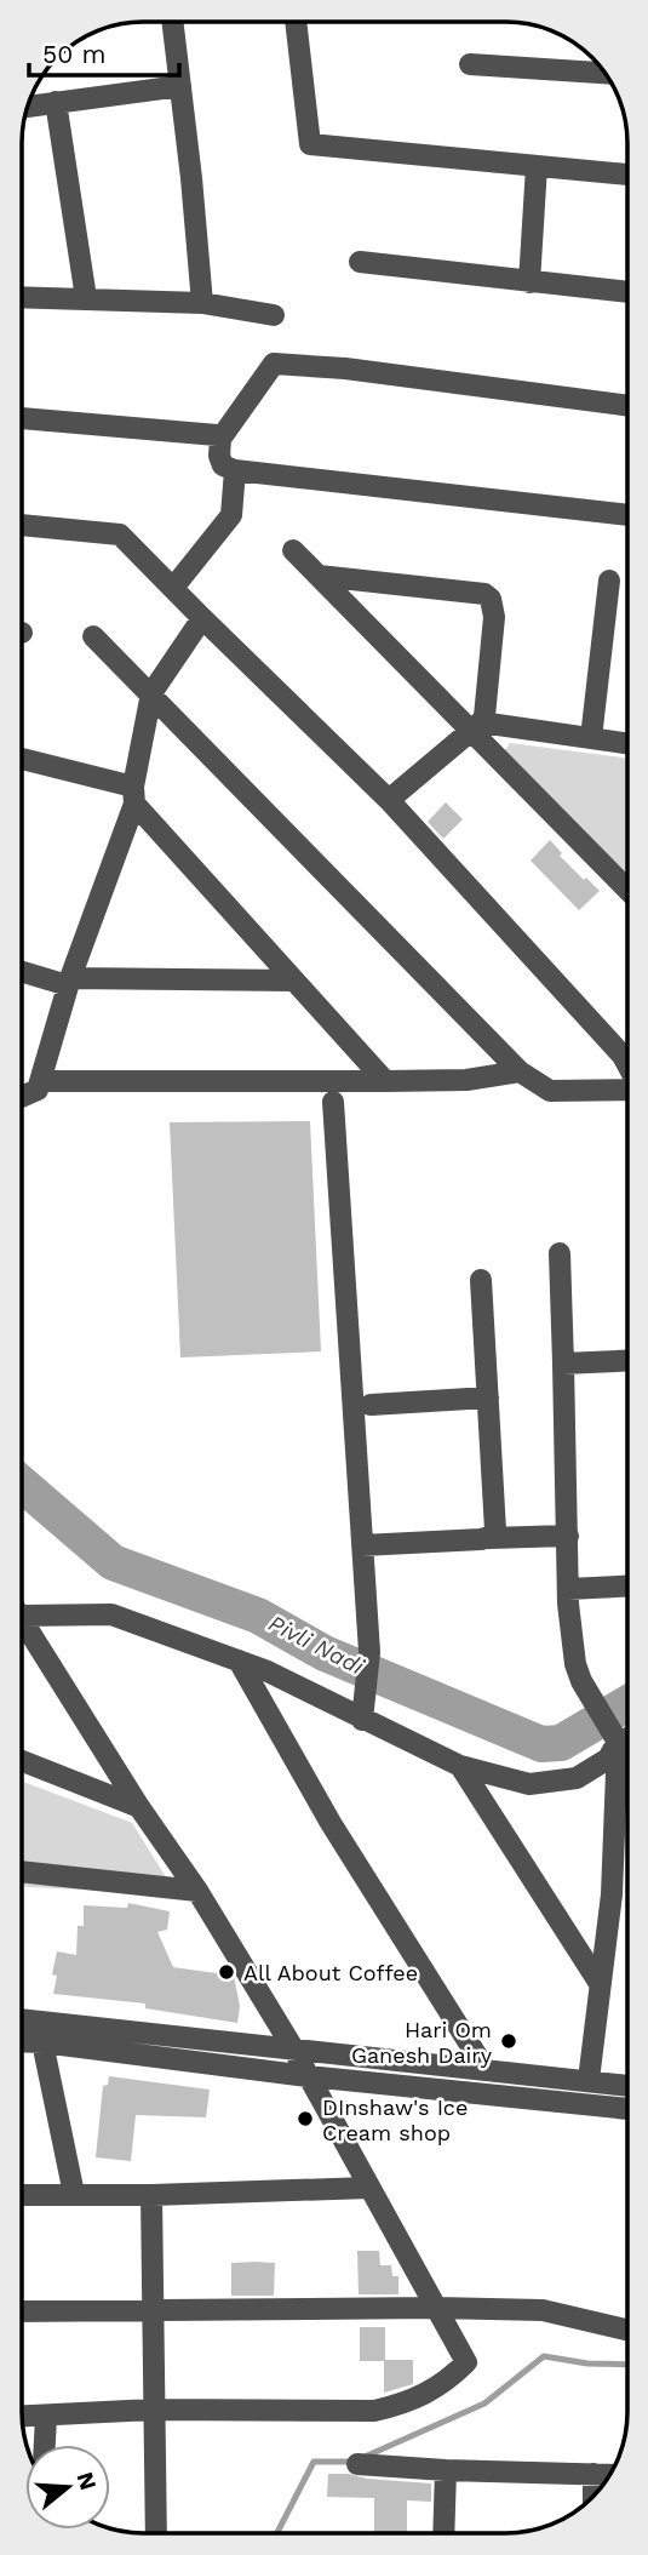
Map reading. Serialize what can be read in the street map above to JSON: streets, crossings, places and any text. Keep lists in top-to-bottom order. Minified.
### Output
{"water":["Pivli Nadi"],"places":["All About Coffee","Hari Om Ganesh Dairy","DInshaw's Ice Cream shop"],"scale_bar":"50 m","north":"right"}
